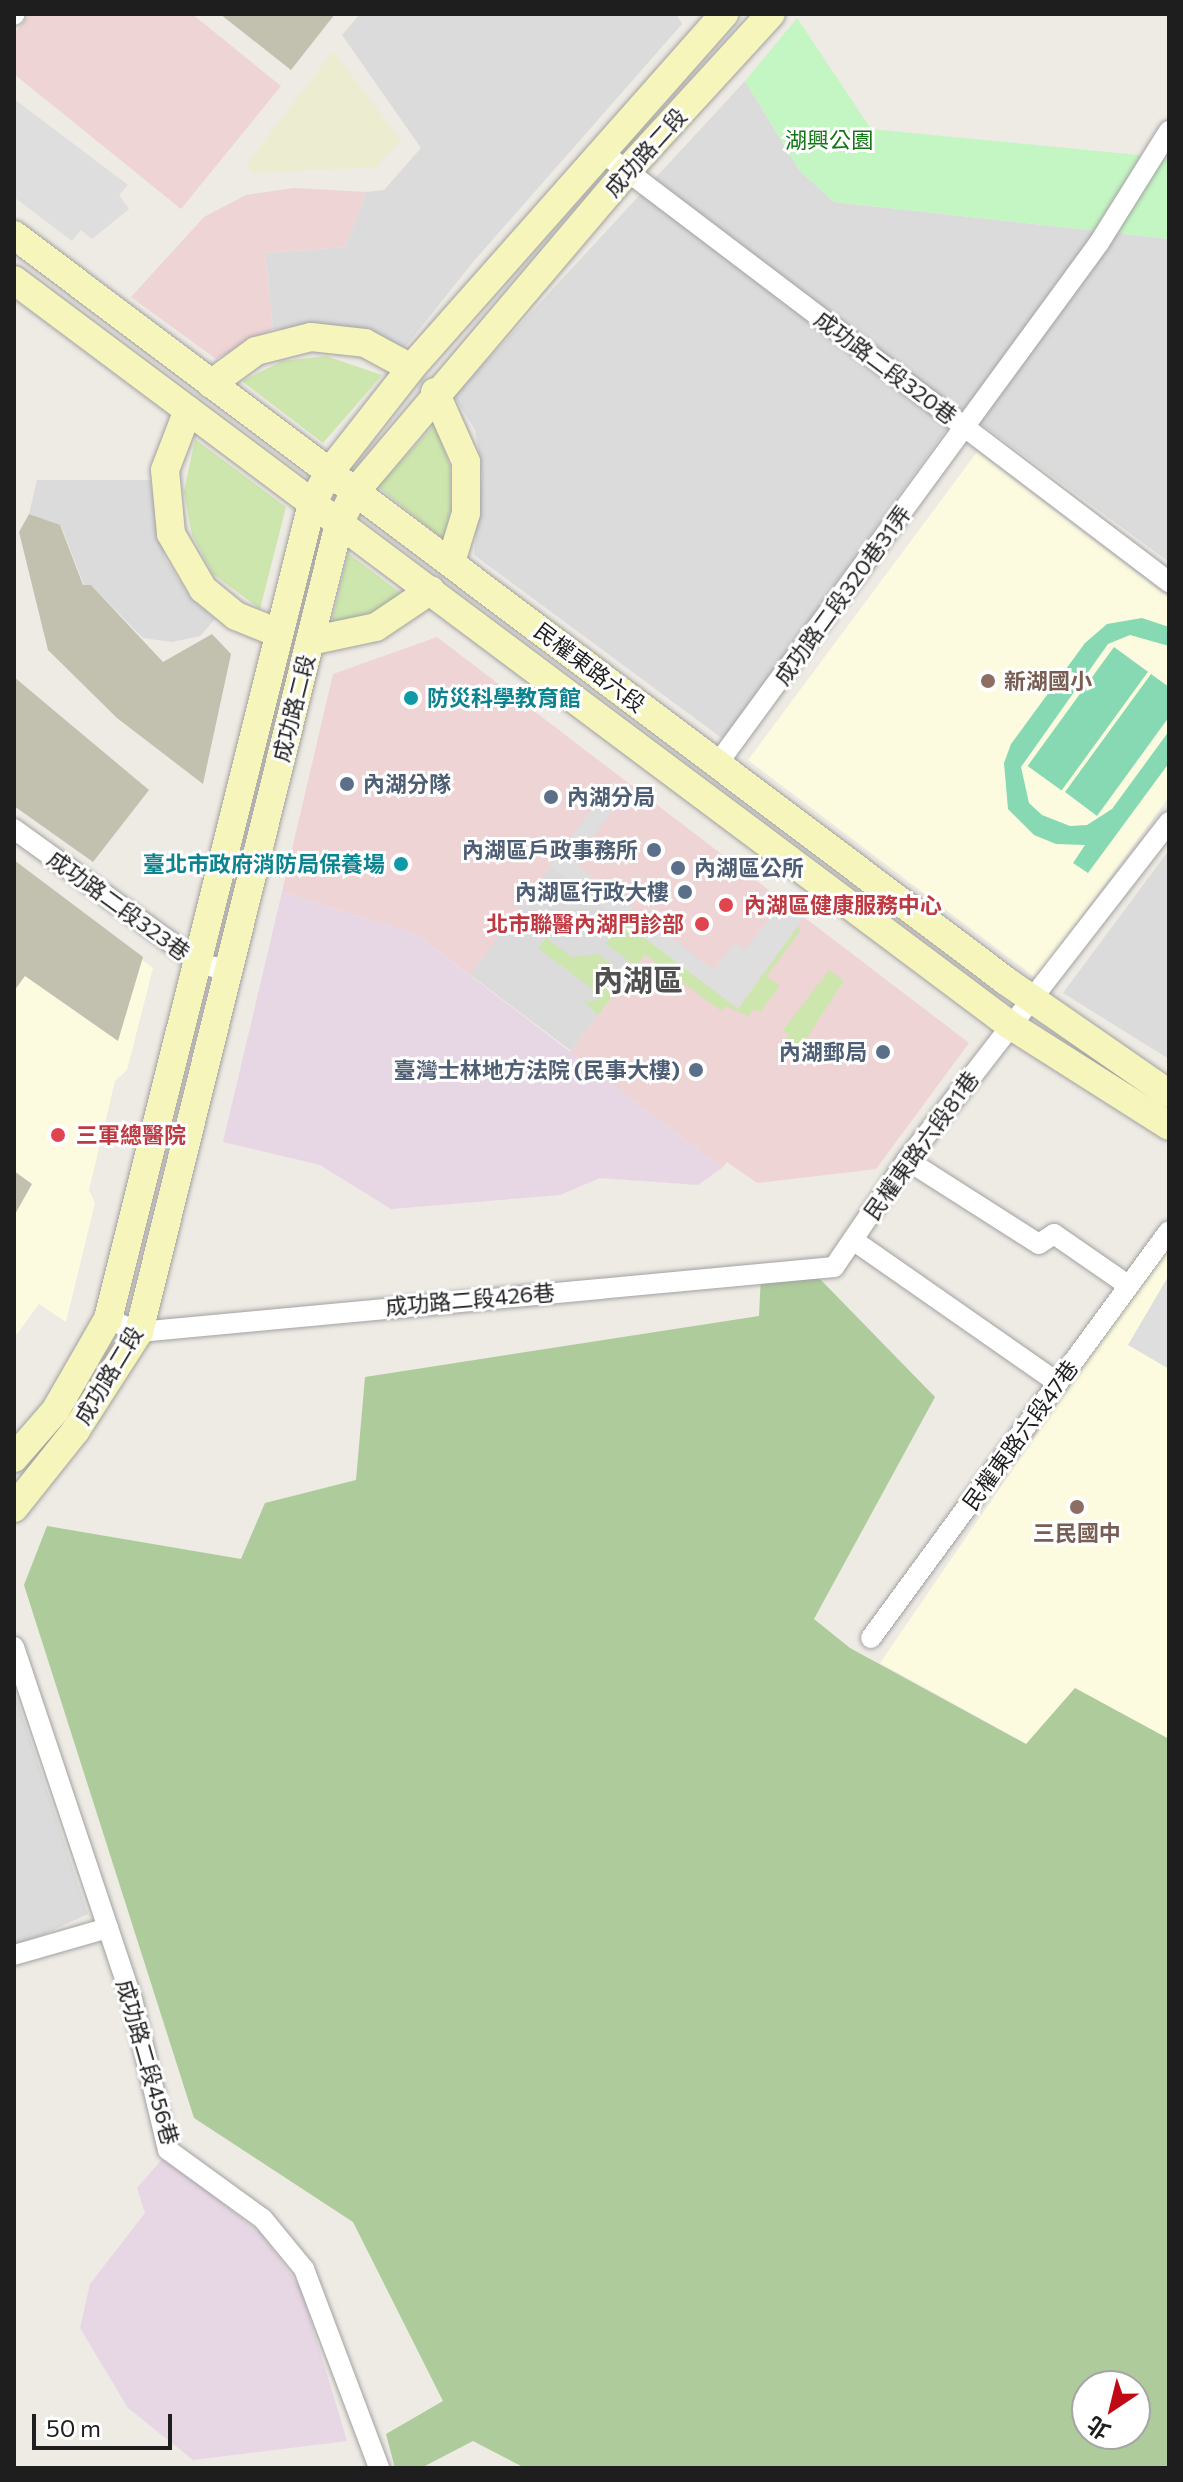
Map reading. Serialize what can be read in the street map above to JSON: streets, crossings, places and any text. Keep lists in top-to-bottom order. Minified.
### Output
{"streets":{"main road":["成功路二段","民權東路六段"],"street":["成功路二段320巷","成功路二段320巷31弄","成功路二段323巷","民權東路六段81巷","成功路二段426巷","民權東路六段47巷","成功路二段456巷"]},"crossings":[["成功路二段","成功路二段320巷"],["成功路二段","民權東路六段"],["成功路二段","成功路二段323巷"],["成功路二段","成功路二段426巷"],["成功路二段320巷","成功路二段320巷31弄"],["成功路二段320巷31弄","民權東路六段"],["民權東路六段","民權東路六段81巷"],["民權東路六段81巷","成功路二段426巷"]],"districts":["內湖區"],"parks":["湖興公園"],"places":["新湖國小","防災科學教育館","內湖分隊","內湖分局","內湖區戶政事務所","臺北市政府消防局保養場","內湖區公所","內湖區行政大樓","內湖區健康服務中心","北市聯醫內湖門診部","內湖郵局","臺灣士林地方法院 (民事大樓)","三軍總醫院","三民國中"],"scale_bar":"50 m","north":"bottom left"}
